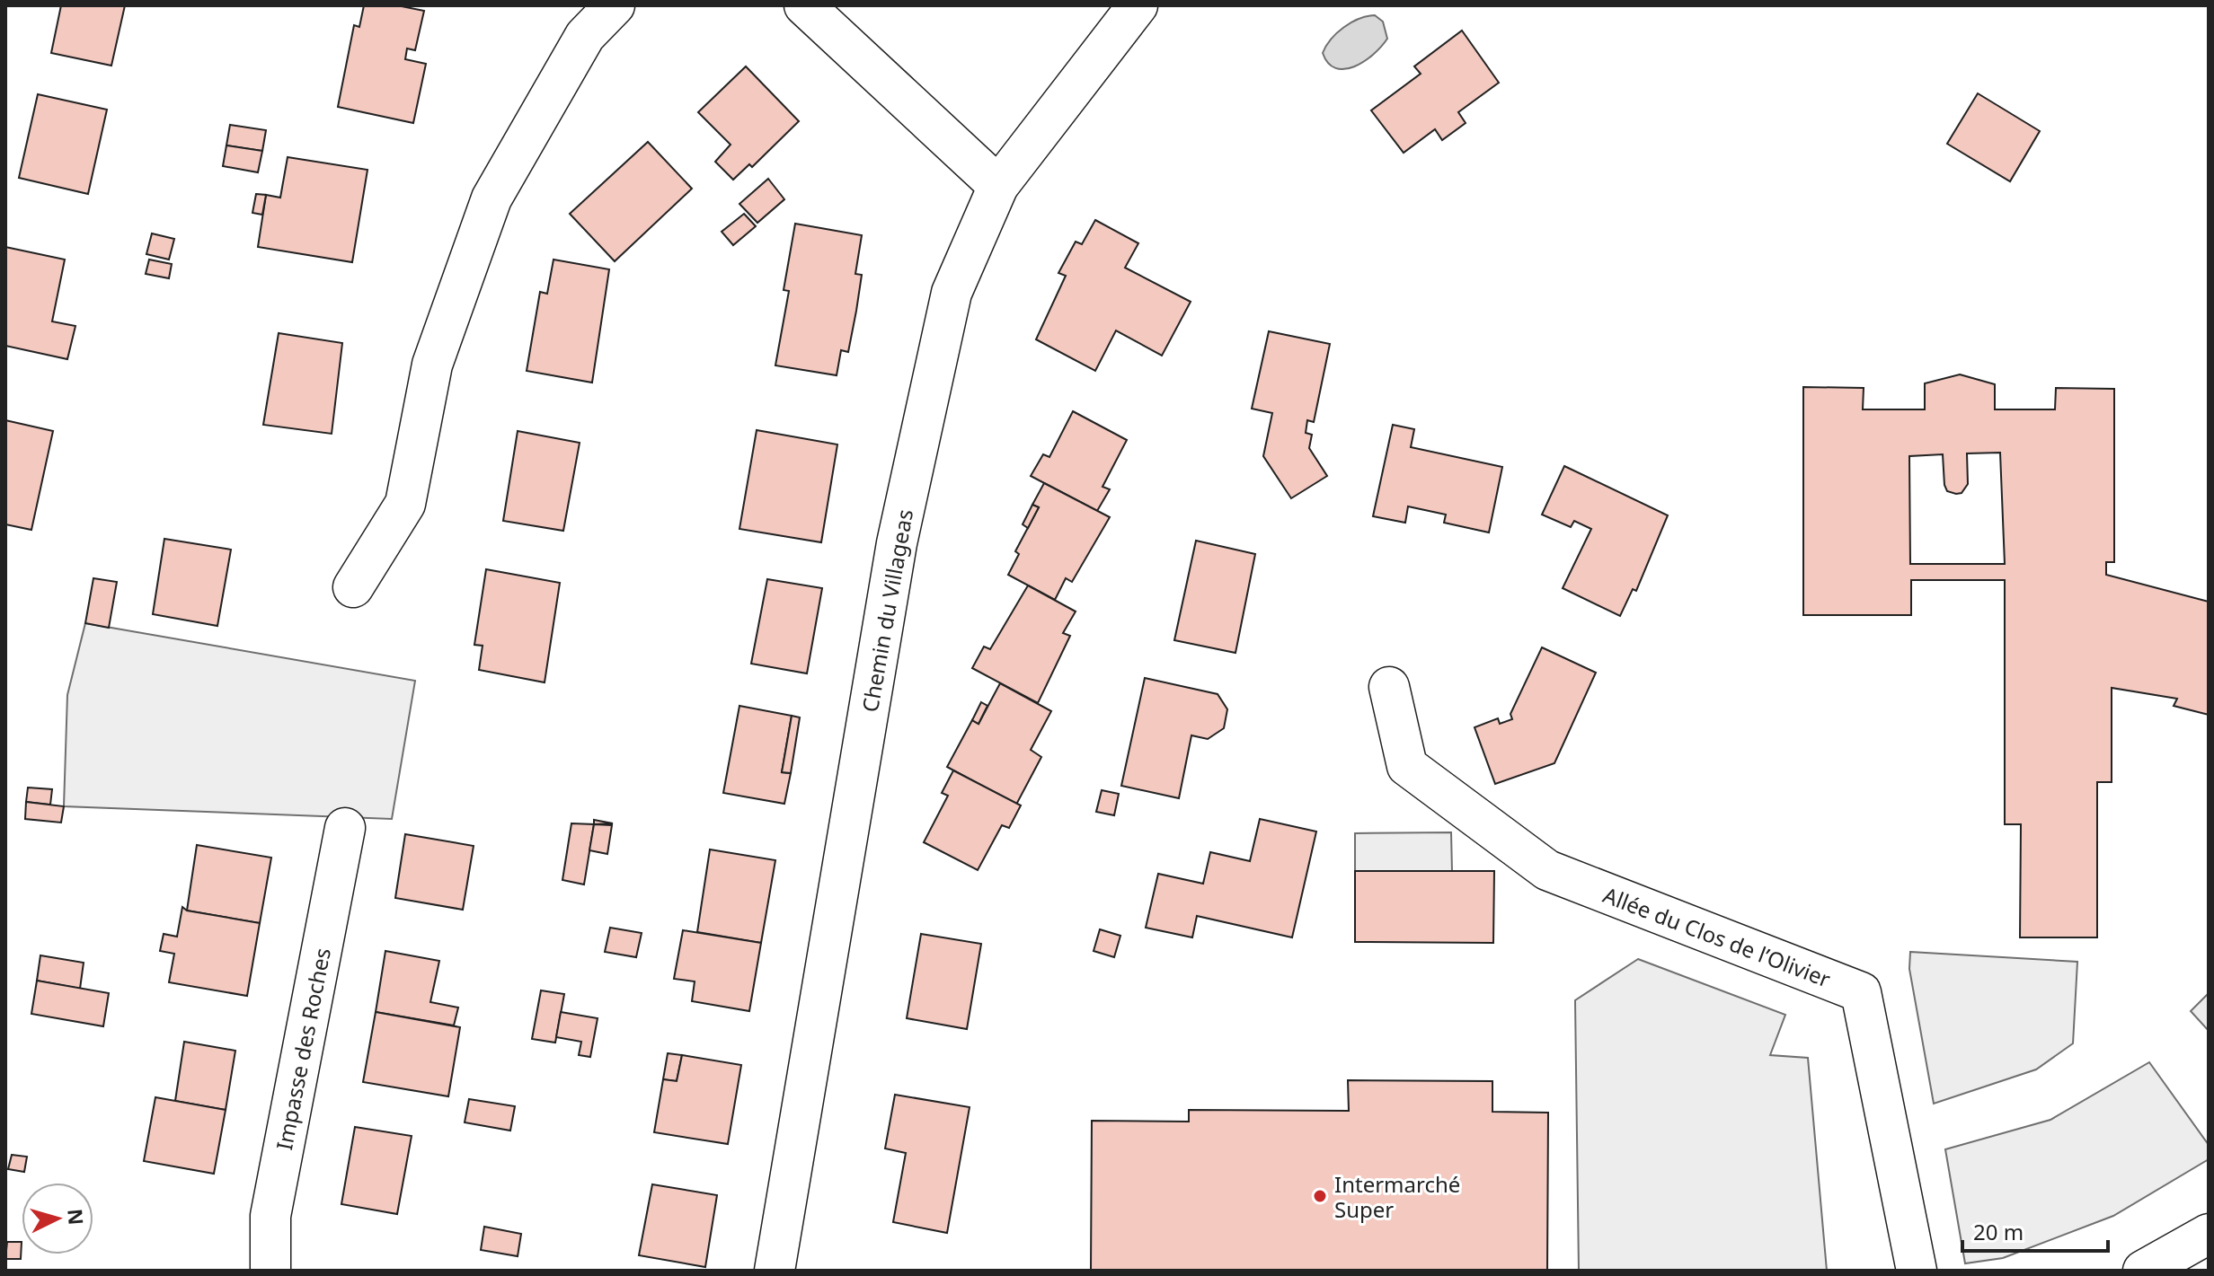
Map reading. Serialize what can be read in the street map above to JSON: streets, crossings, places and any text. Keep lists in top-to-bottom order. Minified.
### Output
{"streets":{"street":["Chemin du Villageas","Allée du Clos de l’Olivier","Impasse des Roches"]},"places":["Intermarché Super"],"scale_bar":"20 m","north":"right"}
